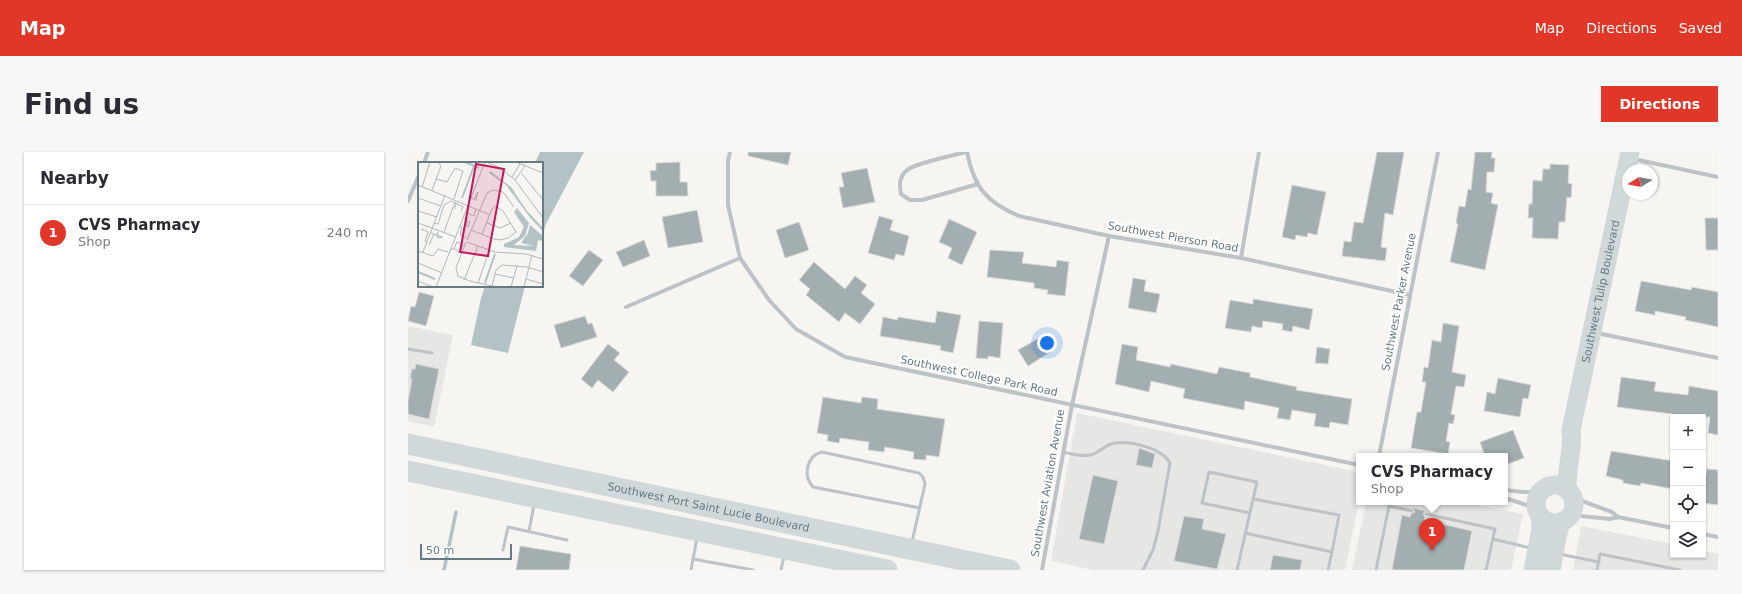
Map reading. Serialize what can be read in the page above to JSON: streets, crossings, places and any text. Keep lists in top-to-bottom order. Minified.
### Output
{"streets":{"main road":["Southwest Port Saint Lucie Boulevard"],"street":["Southwest Pierson Road","Southwest Tulip Boulevard","Southwest Parker Avenue","Southwest College Park Road","Southwest Aviation Avenue"]},"crossings":[["Southwest Pierson Road","Southwest Parker Avenue"],["Southwest Pierson Road","Southwest Aviation Avenue"],["Southwest College Park Road","Southwest Aviation Avenue"]],"scale_bar":"50 m","north":"left","page":{"header":"Map","nav":["Map","Directions","Saved"],"buttons":"Directions","title":"Find us","heading":"Nearby","list":[{"mark":"1","name":"CVS Pharmacy","note":"Shop","value":"240 m"}],"map_buttons":["+","−"],"popup":["CVS Pharmacy","Shop"],"pins":"1","scale":"50 m"}}
